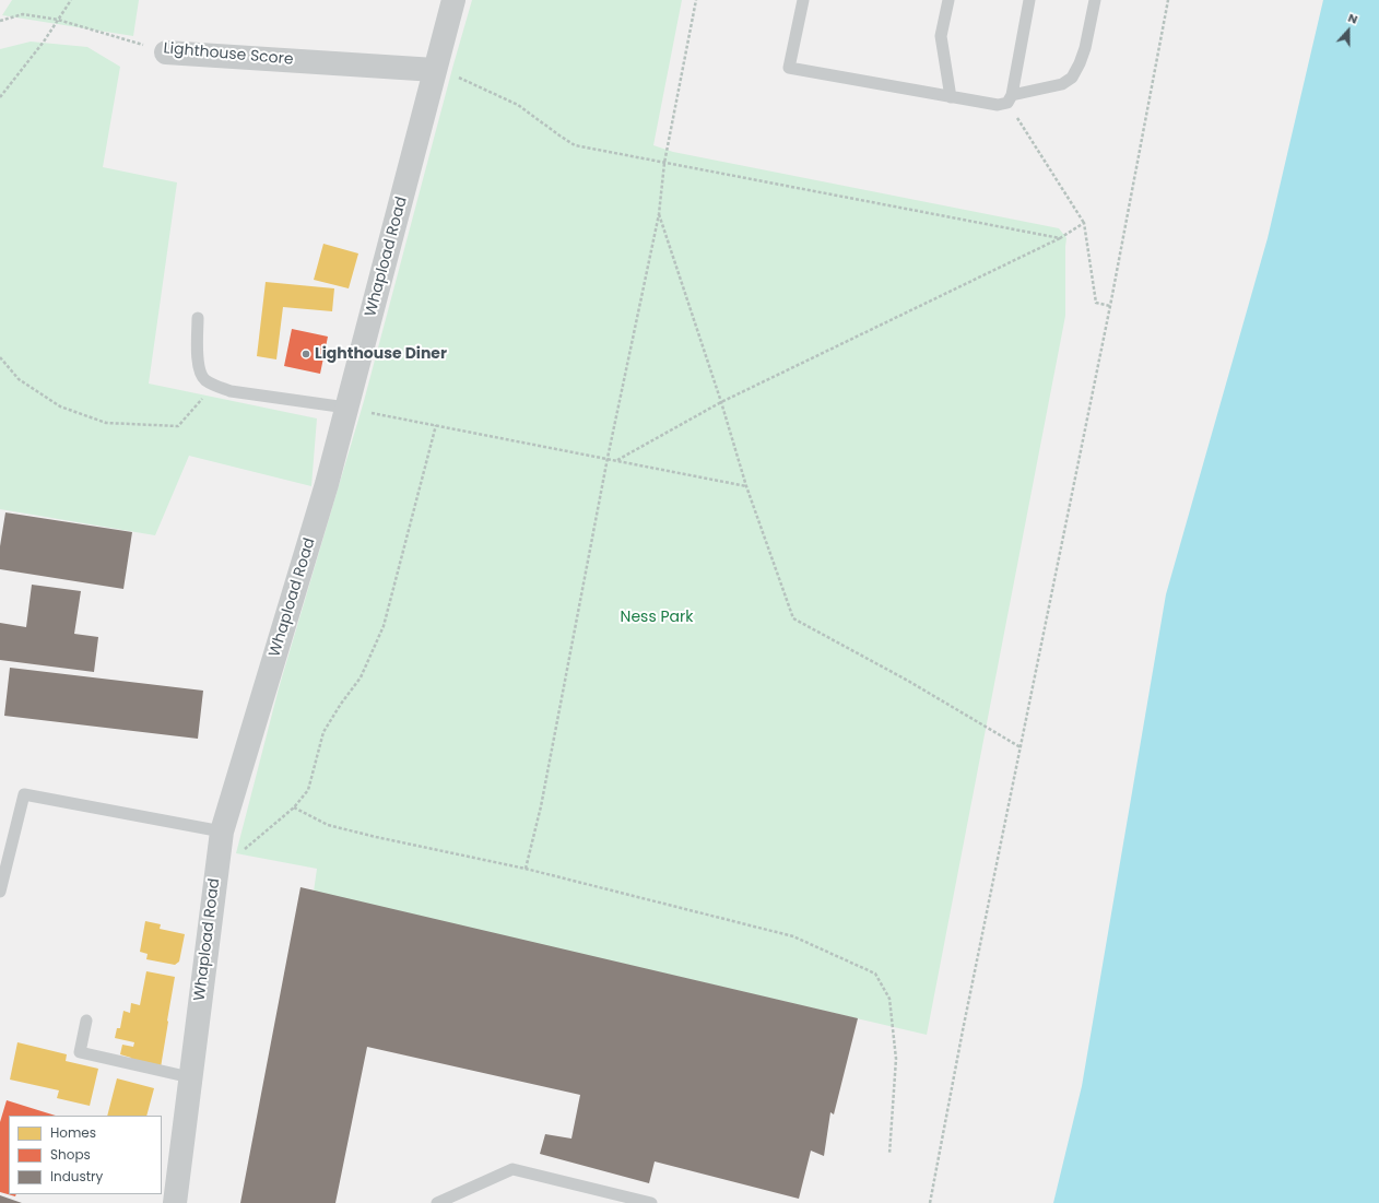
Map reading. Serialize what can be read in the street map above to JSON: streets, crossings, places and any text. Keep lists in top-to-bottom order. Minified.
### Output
{"streets":{"street":["Lighthouse Score","Whapload Road"]},"crossings":[["Lighthouse Score","Whapload Road"]],"parks":["Ness Park"],"places":["Lighthouse Diner"],"legend":["Homes","Shops","Industry"],"north":"top"}
